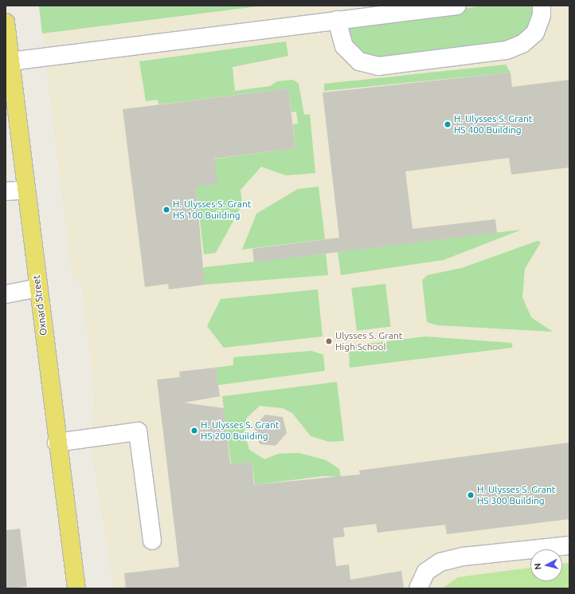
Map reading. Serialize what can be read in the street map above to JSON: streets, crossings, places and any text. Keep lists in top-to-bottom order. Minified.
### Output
{"streets":{"main road":["Oxnard Street"]},"places":["H. Ulysses S. Grant HS 400 Building","H. Ulysses S. Grant HS 100 Building","Ulysses S. Grant High School","H. Ulysses S. Grant HS 200 Building","H. Ulysses S. Grant HS 300 Building"],"north":"left"}
